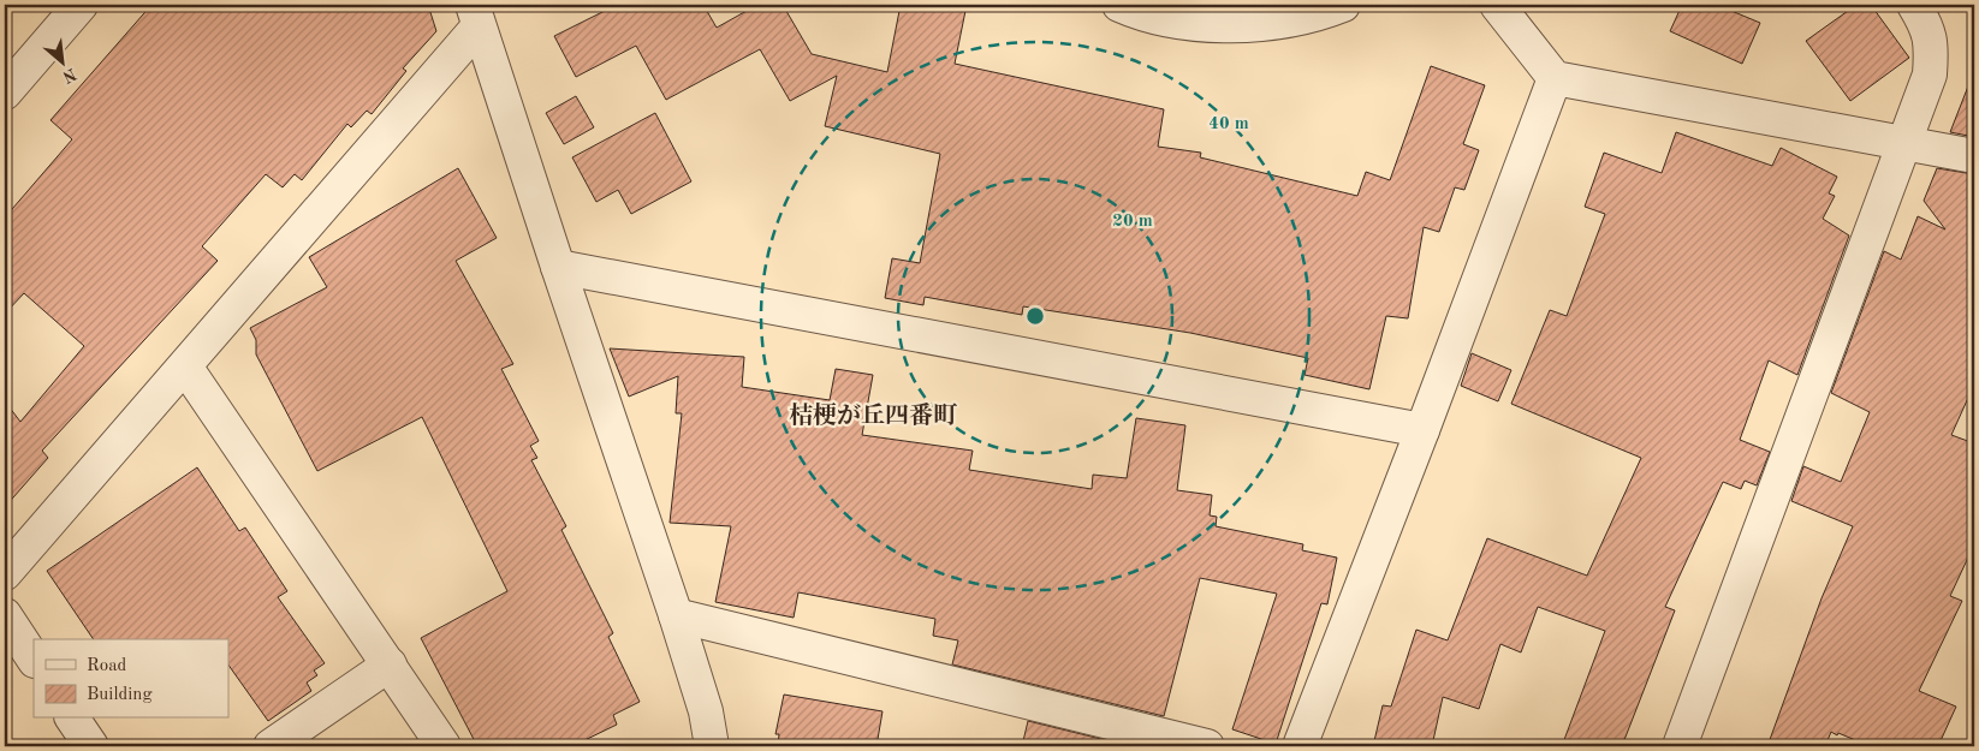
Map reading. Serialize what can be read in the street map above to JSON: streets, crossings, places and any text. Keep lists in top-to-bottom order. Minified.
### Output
{"districts":["桔梗が丘四番町"],"legend":["Road","Building"],"north":"bottom right","rings":["40 m","20 m"]}
